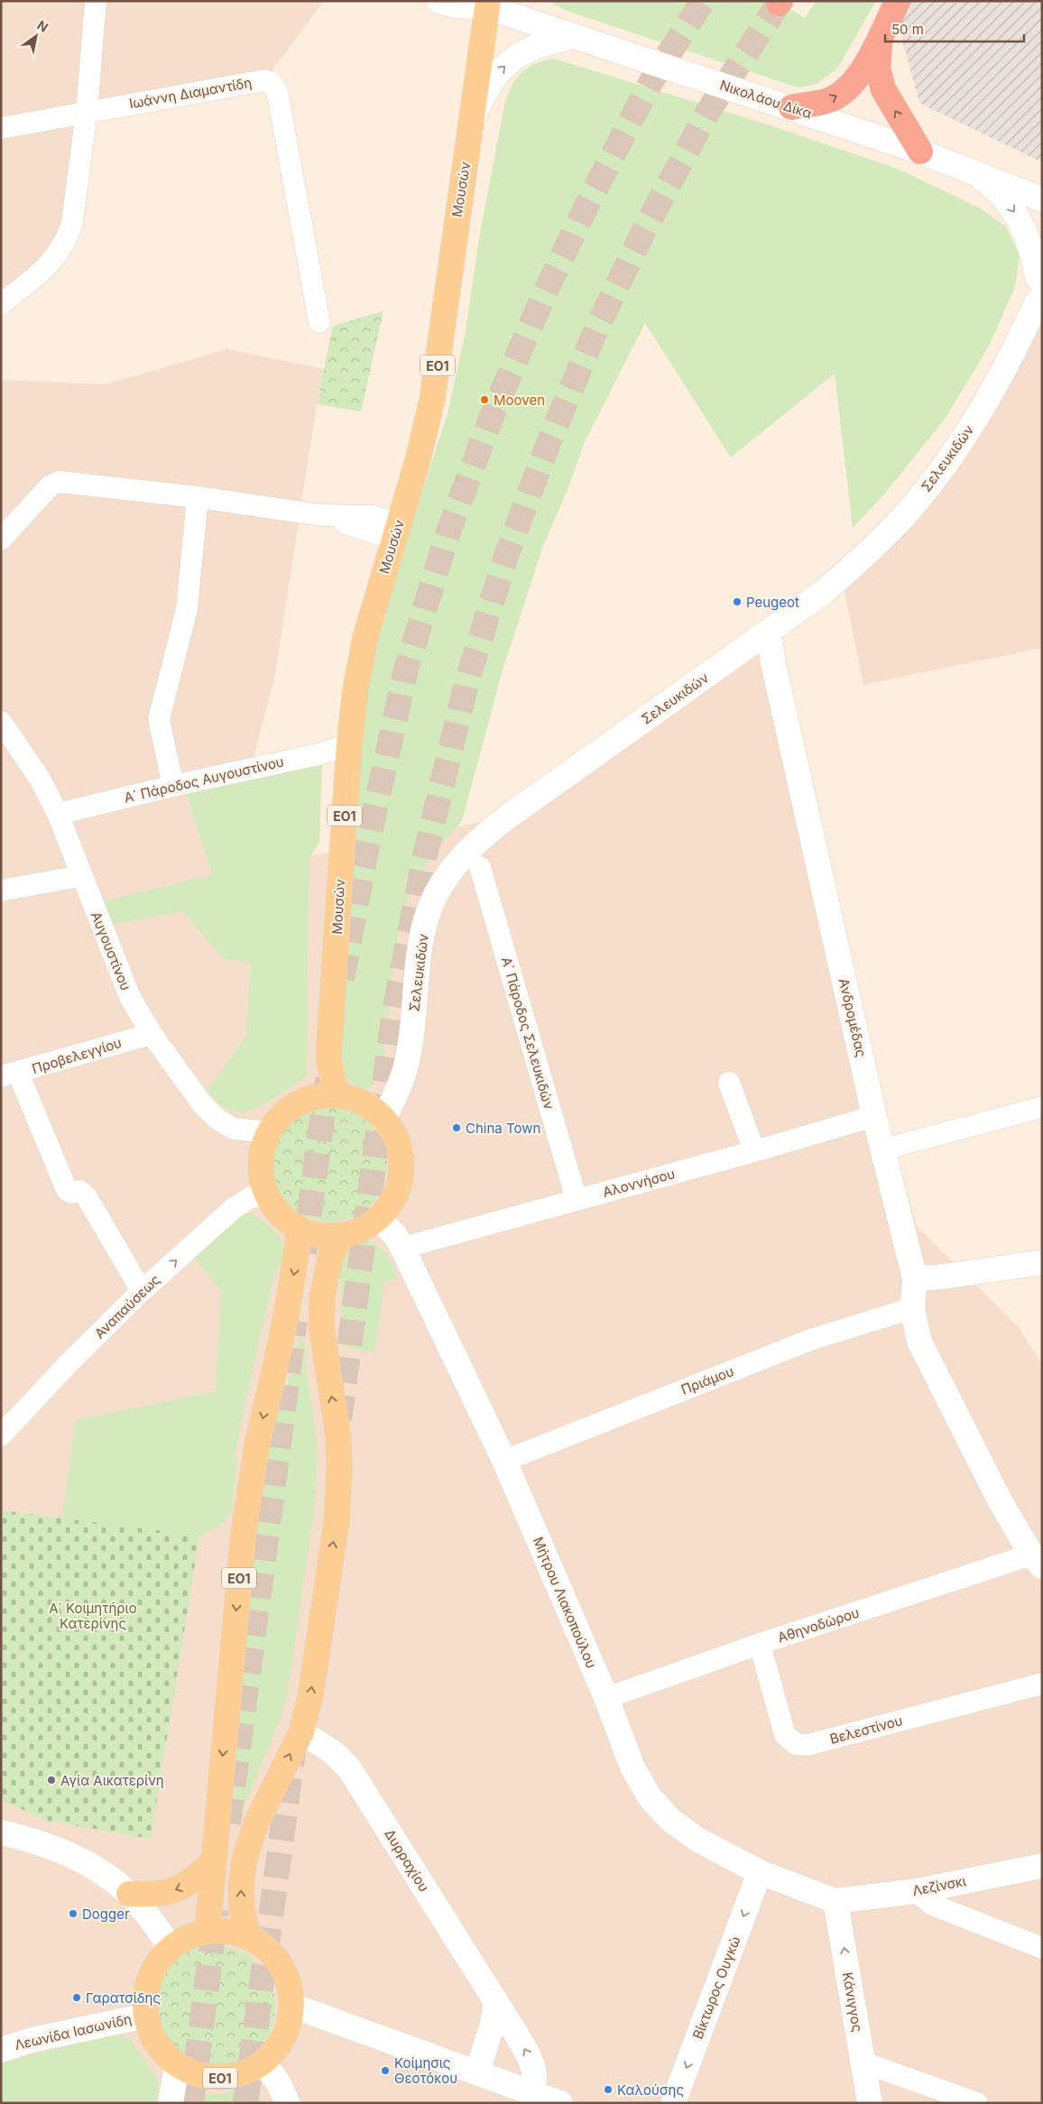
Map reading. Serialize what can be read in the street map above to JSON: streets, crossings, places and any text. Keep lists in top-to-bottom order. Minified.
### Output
{"streets":{"main road":["Μουσών","ΕΟ1"],"street":["Ιωάννη Διαμαντίδη","Νικολάου Δίκα","Σελευκιδών","Α΄ Πάροδος Αυγουστίνου","Αυγουστίνου","Ανδρομέδας","Α΄ Πάροδος Σελευκιδών","Προβελεγγίου","Αλοννήσου","Αναπαύσεως","Πριάμου","Μήτρου Λιακοπούλου","Αθηνοδώρου","Βελεστίνου","Δυρραχίου","Λεζίνσκι","Βίκτωρος Ουγκώ","Κάνιγγος","Λεωνίδα Ιασωνίδη"]},"crossings":[["Νικολάου Δίκα","Μουσών"],["Μουσών","ΕΟ1"],["Μουσών","Σελευκιδών"],["Μουσών","Α΄ Πάροδος Αυγουστίνου"],["Μουσών","Αυγουστίνου"],["Μουσών","Αναπαύσεως"],["Μουσών","Μήτρου Λιακοπούλου"],["ΕΟ1","Σελευκιδών"],["ΕΟ1","Αυγουστίνου"],["ΕΟ1","Αναπαύσεως"],["ΕΟ1","Μήτρου Λιακοπούλου"],["ΕΟ1","Λεωνίδα Ιασωνίδη"],["Σελευκιδών","Αυγουστίνου"],["Σελευκιδών","Ανδρομέδας"],["Σελευκιδών","Αναπαύσεως"],["Σελευκιδών","Μήτρου Λιακοπούλου"],["Α΄ Πάροδος Αυγουστίνου","Αυγουστίνου"],["Αυγουστίνου","Προβελεγγίου"],["Αυγουστίνου","Αναπαύσεως"],["Αυγουστίνου","Μήτρου Λιακοπούλου"],["Ανδρομέδας","Αλοννήσου"],["Α΄ Πάροδος Σελευκιδών","Αλοννήσου"],["Αλοννήσου","Μήτρου Λιακοπούλου"],["Αναπαύσεως","Μήτρου Λιακοπούλου"],["Πριάμου","Μήτρου Λιακοπούλου"],["Μήτρου Λιακοπούλου","Αθηνοδώρου"],["Μήτρου Λιακοπούλου","Λεζίνσκι"],["Μήτρου Λιακοπούλου","Βίκτωρος Ουγκώ"],["Μήτρου Λιακοπούλου","Κάνιγγος"],["Αθηνοδώρου","Βελεστίνου"],["Λεζίνσκι","Κάνιγγος"]],"one_way":["Αναπαύσεως","Βίκτωρος Ουγκώ","Κάνιγγος"],"parks":["Α΄ Κοιμητήριο Κατερίνης"],"places":["Mooven","Peugeot","China Town","Αγία Αικατερίνη","Dogger","Γαρατσίδης","Κοίμησις Θεοτόκου","Καλούσης"],"scale_bar":"50 m","north":"top right"}
